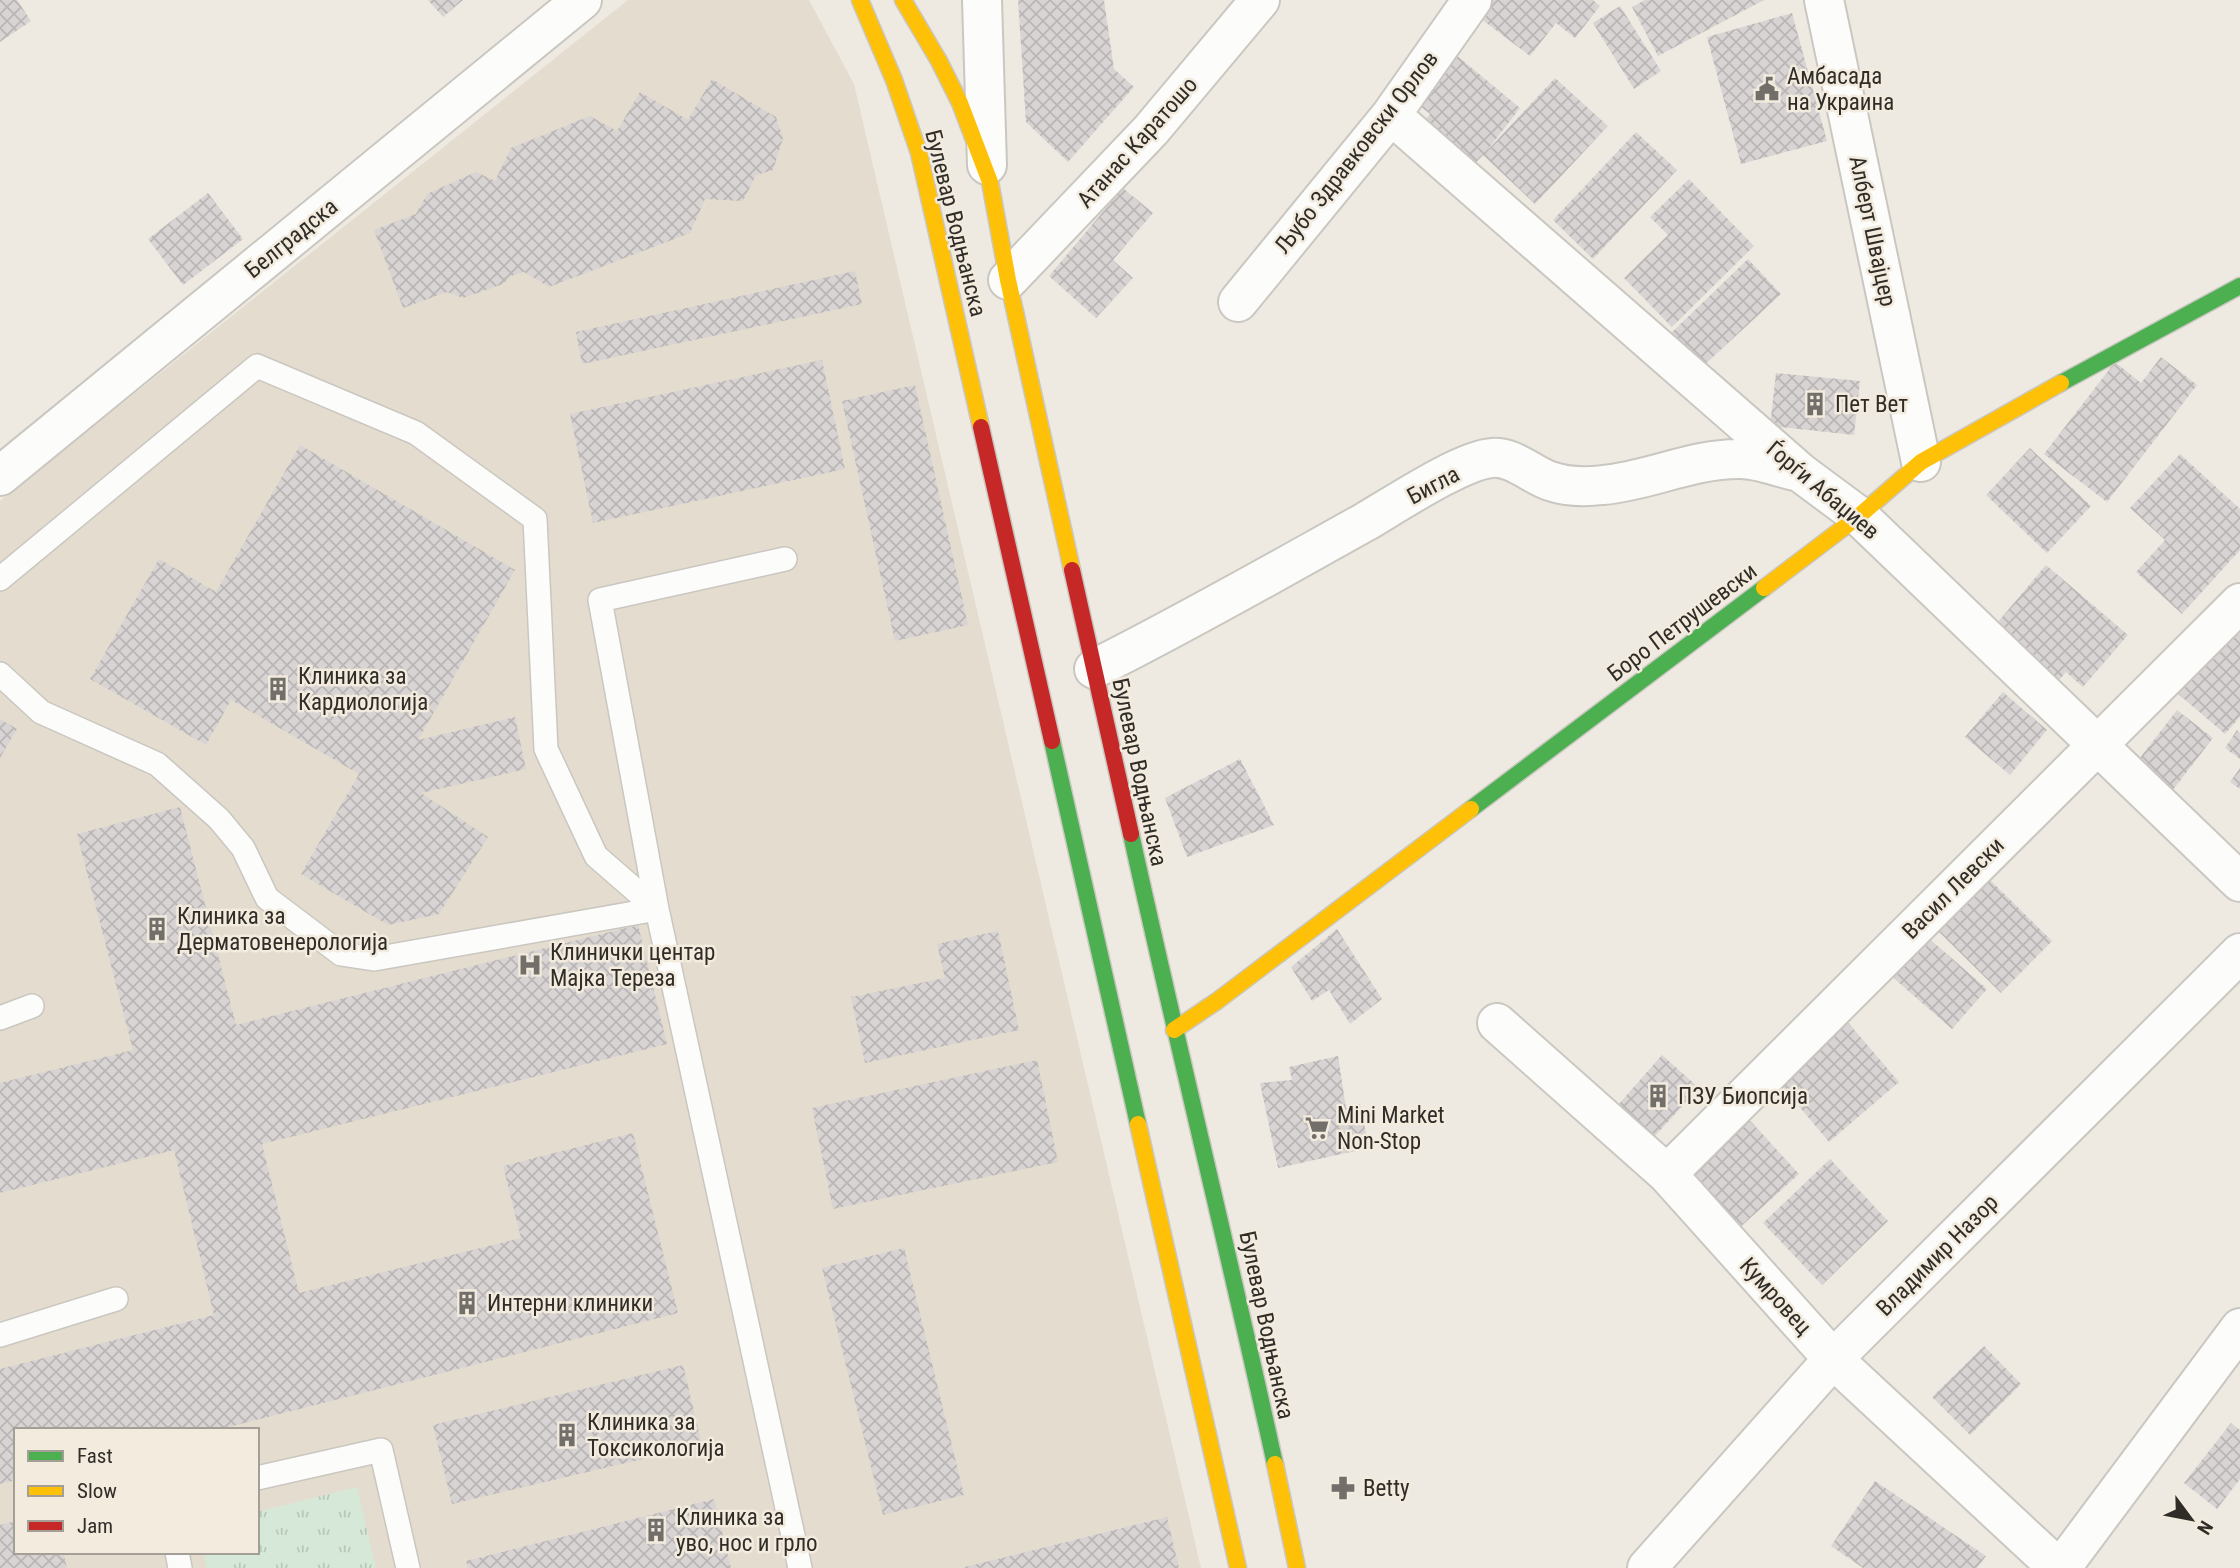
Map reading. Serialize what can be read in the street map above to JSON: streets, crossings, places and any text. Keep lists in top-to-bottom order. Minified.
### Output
{"streets":{"street":["Атанас Каратошо","Љубо Здравковски Орлов","Булевар Водњанска","Алберт Швајцер","Белградска","Бигла","Ѓорѓи Абаџиев","Боро Петрушевски","Васил Левски","Владимир Назор","Кумровец"]},"crossings":[["Атанас Каратошо","Булевар Водњанска"],["Љубо Здравковски Орлов","Ѓорѓи Абаџиев"],["Булевар Водњанска","Бигла"],["Булевар Водњанска","Боро Петрушевски"],["Алберт Швајцер","Боро Петрушевски"],["Бигла","Ѓорѓи Абаџиев"],["Ѓорѓи Абаџиев","Боро Петрушевски"],["Ѓорѓи Абаџиев","Васил Левски"],["Васил Левски","Кумровец"],["Владимир Назор","Кумровец"]],"places":{"public building":["Амбасада на Украина"],"building":["Пет Вет","Клиника за Кардиологија","Клиника за Дерматовенерологија","ПЗУ Биопсија","Интерни клиники","Клиника за Токсикологија","Клиника за уво, нос и грло"],"hospital":["Клинички центар Мајка Тереза"],"supermarket":["Mini Market Non-Stop"],"pharmacy":["Betty"]},"legend":["Fast","Slow","Jam"],"north":"bottom right"}
